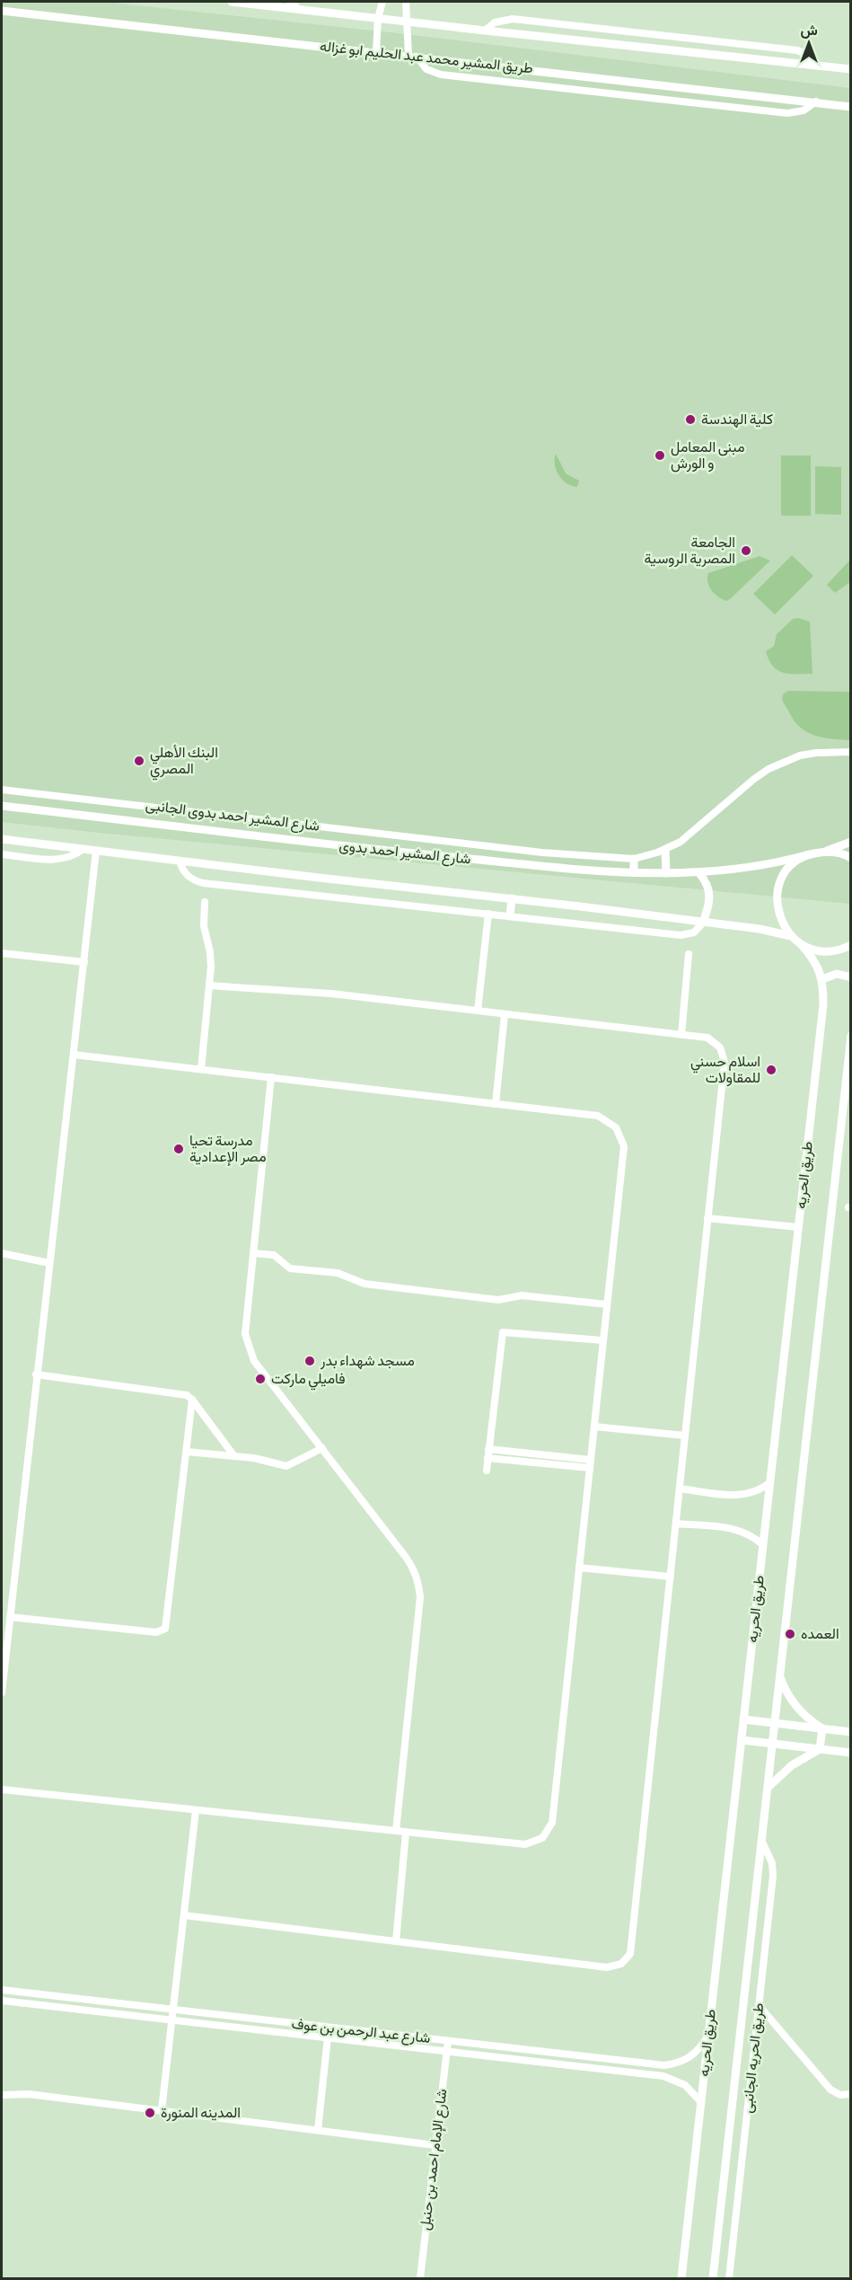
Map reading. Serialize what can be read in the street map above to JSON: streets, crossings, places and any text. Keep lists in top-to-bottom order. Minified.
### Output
{"streets":{"street":["طريق المشير محمد عبد الحليم ابو غزاله","شارع المشير احمد بدوى الجانبى","شارع المشير احمد بدوى","طريق الحريه","شارع عبد الرحمن بن عوف","طريق الحريه الجانبى","شارع الإمام احمد بن حنبل"]},"crossings":[["طريق الحريه","شارع عبد الرحمن بن عوف"],["طريق الحريه","طريق الحريه الجانبى"],["شارع عبد الرحمن بن عوف","شارع الإمام احمد بن حنبل"]],"places":["كلية الهندسة","مبنى المعامل و الورش","الجامعة المصرية الروسية","البنك الأهلي المصري","اسلام حسني للمقاولات","مدرسة تحيا مصر الإعدادية","مسجد شهداء بدر","فاميلي ماركت","العمده","المدينه المنورة"],"north":"top"}
